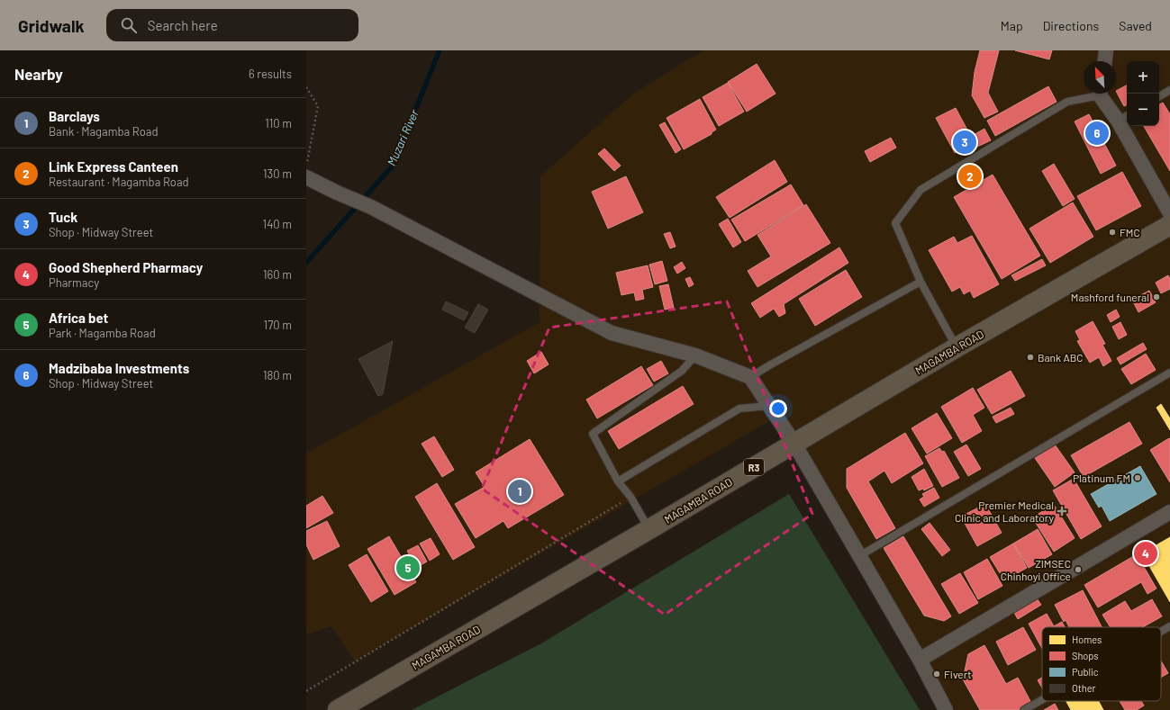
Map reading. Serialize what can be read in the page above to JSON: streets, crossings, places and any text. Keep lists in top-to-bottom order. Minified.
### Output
{"streets":{"highway":["MAGAMBA ROAD","R3"]},"water":["Muzari River"],"places":{"other":["FMC","Mashford funeral","Bank ABC","Platinum FM","ZIMSEC Chinhoyi Office","Fivert"],"health":["Premier Medical Clinic and Laboratory"]},"legend":["Homes","Shops","Public","Other"],"north":"top left","page":{"header":"Gridwalk","search":"Search here","nav":["Map","Directions","Saved"],"heading":["Nearby","6 results"],"map_buttons":["+","−"],"list":[{"mark":"1","name":"Barclays","note":"Bank · Magamba Road","value":"110 m"},{"mark":"2","name":"Link Express Canteen","note":"Restaurant · Magamba Road","value":"130 m"},{"mark":"3","name":"Tuck","note":"Shop · Midway Street","value":"140 m"},{"mark":"4","name":"Good Shepherd Pharmacy","note":"Pharmacy","value":"160 m"},{"mark":"5","name":"Africa bet","note":"Park · Magamba Road","value":"170 m"},{"mark":"6","name":"Madzibaba Investments","note":"Shop · Midway Street","value":"180 m"}],"pins":["6","3","2","1","4","5"]}}
